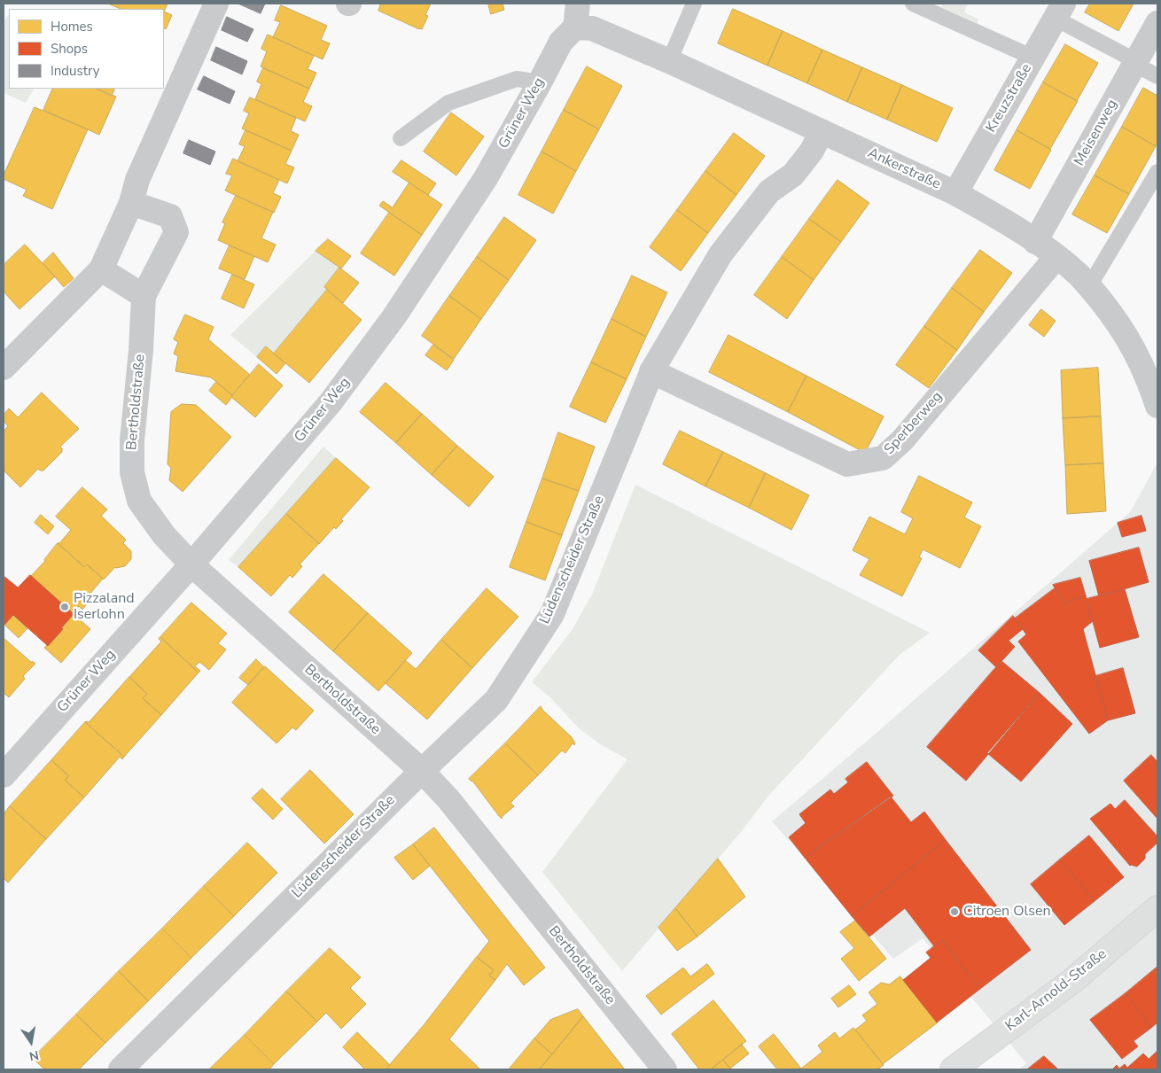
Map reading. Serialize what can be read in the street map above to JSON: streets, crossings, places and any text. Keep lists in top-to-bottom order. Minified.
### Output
{"streets":{"main road":["Karl-Arnold-Straße"],"street":["Kreuzstraße","Grüner Weg","Meisenweg","Ankerstraße","Bertholdstraße","Sperberweg","Lüdenscheider Straße"]},"crossings":[["Kreuzstraße","Ankerstraße"],["Grüner Weg","Ankerstraße"],["Grüner Weg","Bertholdstraße"],["Meisenweg","Ankerstraße"],["Ankerstraße","Sperberweg"],["Ankerstraße","Lüdenscheider Straße"],["Bertholdstraße","Lüdenscheider Straße"],["Sperberweg","Lüdenscheider Straße"]],"places":["Pizzaland Iserlohn","Citroen Olsen"],"legend":["Homes","Shops","Industry"],"north":"bottom"}
